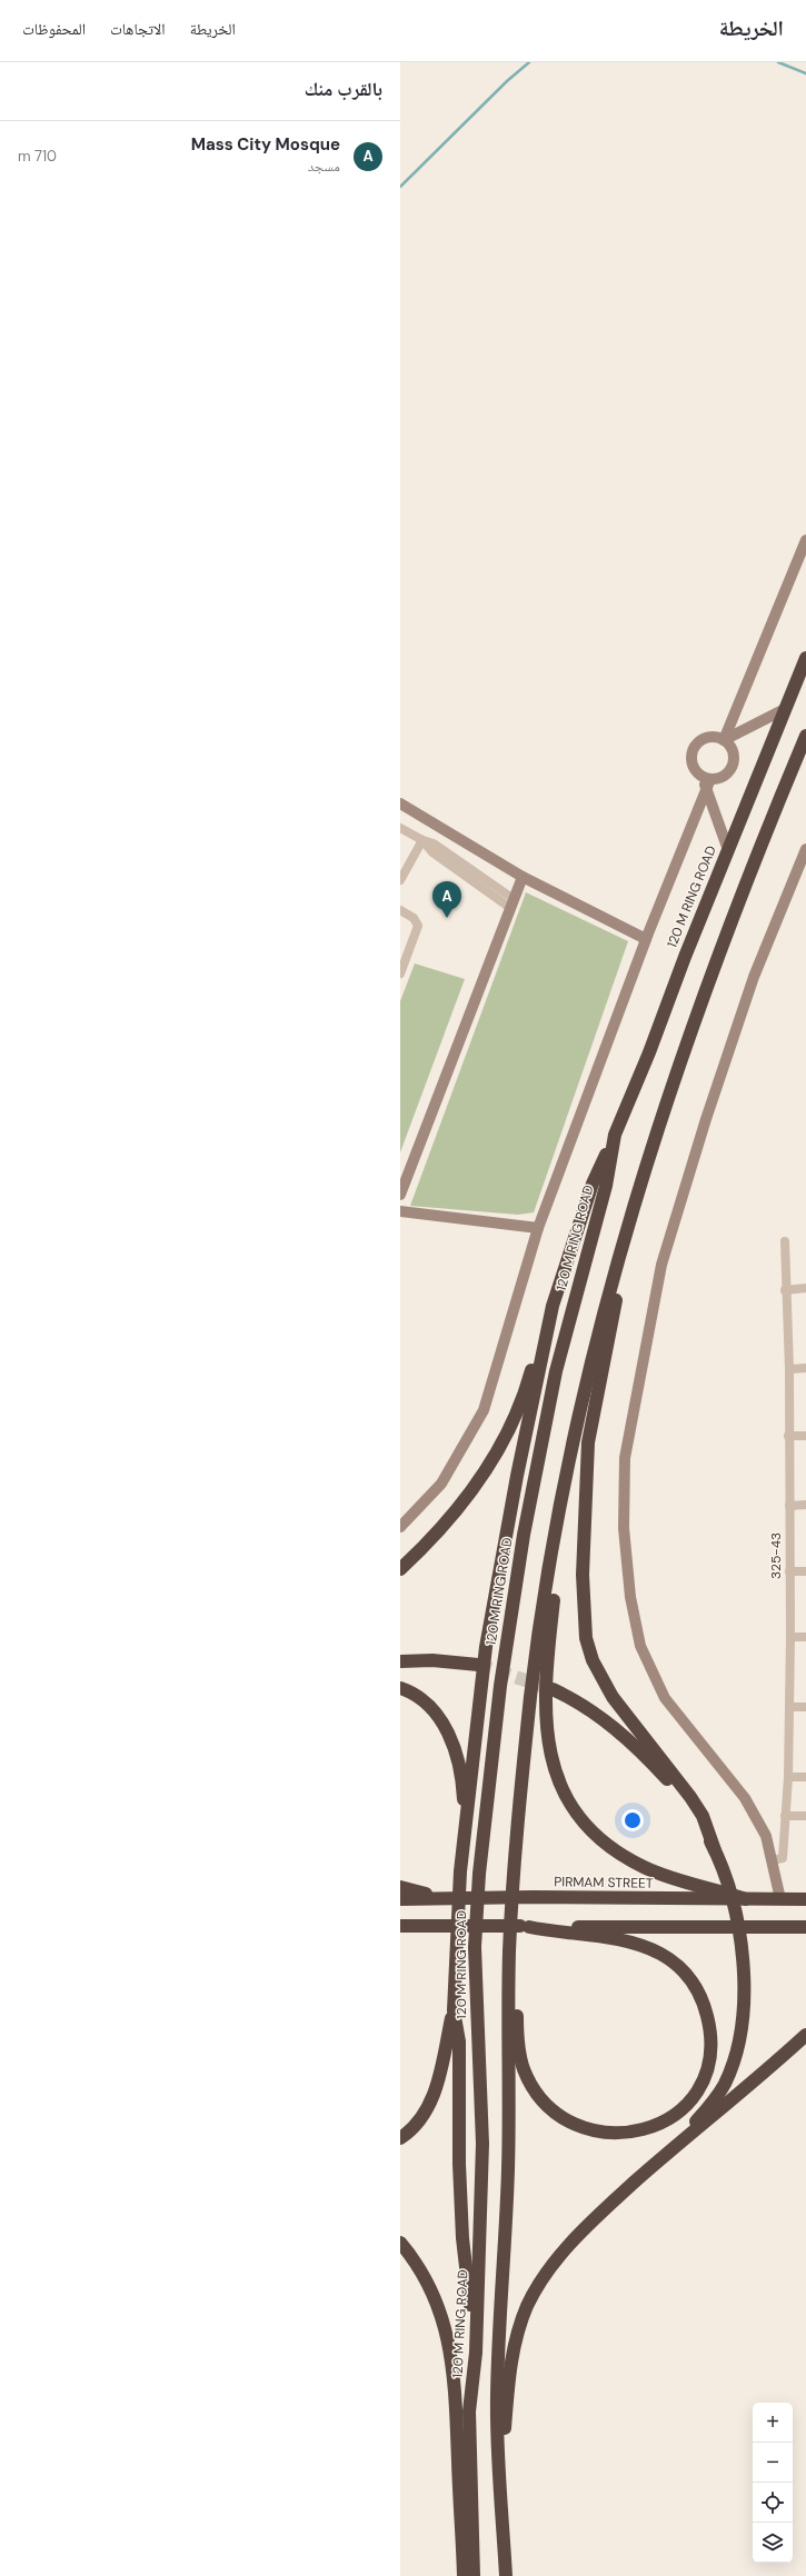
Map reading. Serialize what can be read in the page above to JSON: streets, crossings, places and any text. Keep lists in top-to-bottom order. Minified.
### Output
{"streets":{"highway":["120 M RING ROAD","PIRMAM STREET"],"street":["325-43"]},"page":{"header":"الخريطة","nav":["الخريطة","الاتجاهات","المحفوظات"],"heading":"بالقرب منك","list":[{"mark":"A","name":"Mass City Mosque","note":"مسجد","value":"710 m"}],"pins":"A","map_buttons":["+","−"]}}
